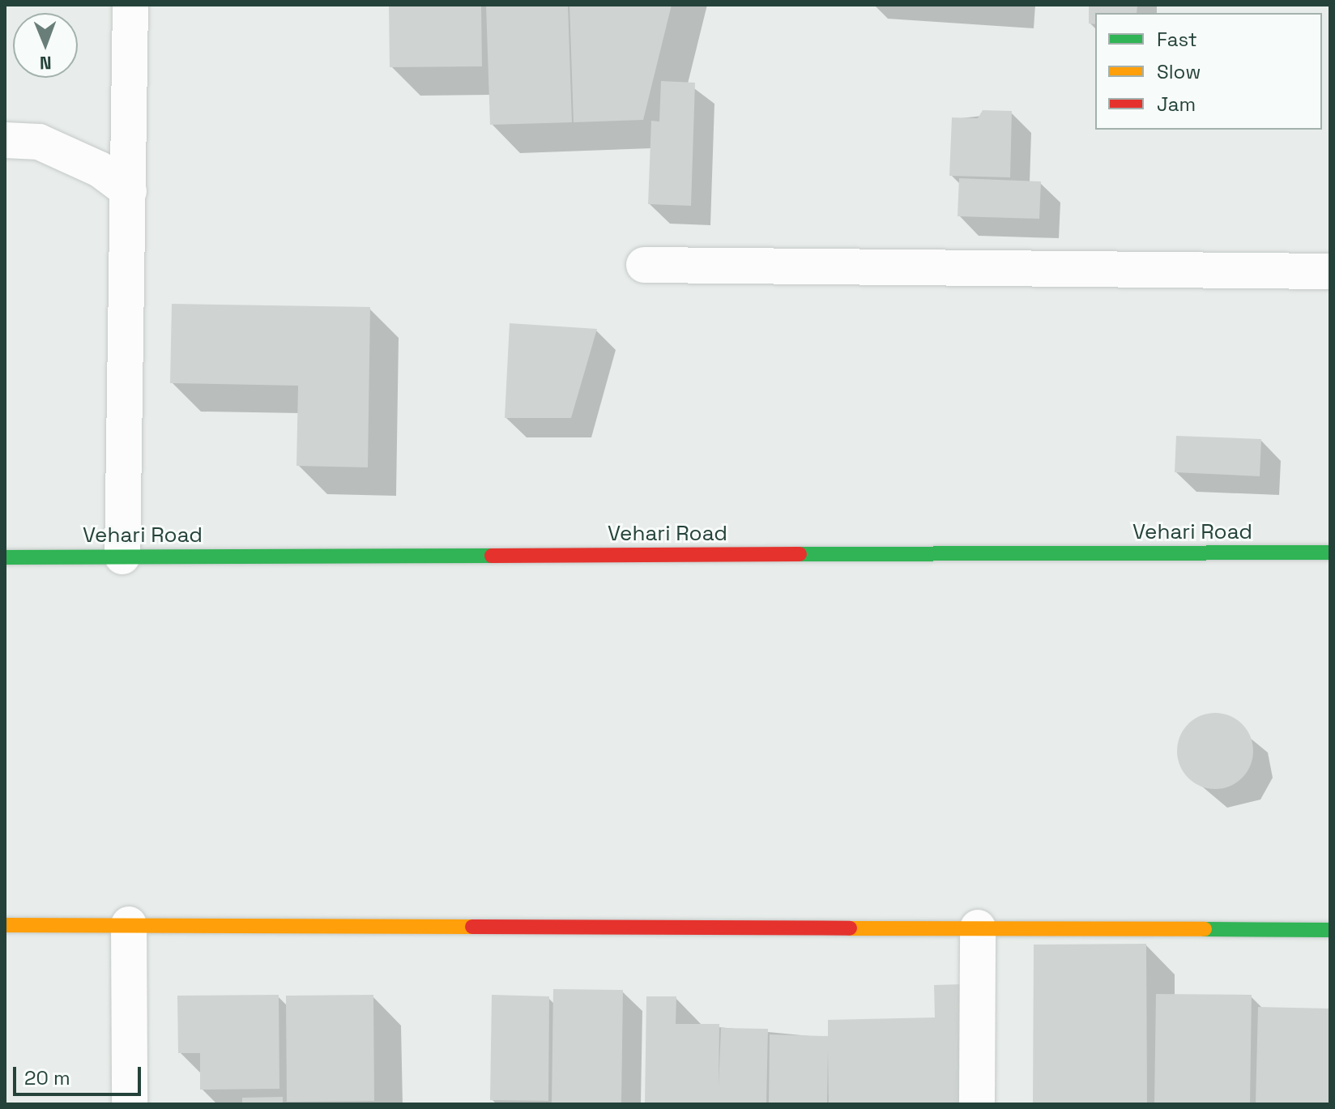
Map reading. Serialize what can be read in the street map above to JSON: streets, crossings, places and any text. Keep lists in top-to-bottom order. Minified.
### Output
{"streets":{"street":["Vehari Road"]},"legend":["Fast","Slow","Jam"],"scale_bar":"20 m","north":"bottom"}
